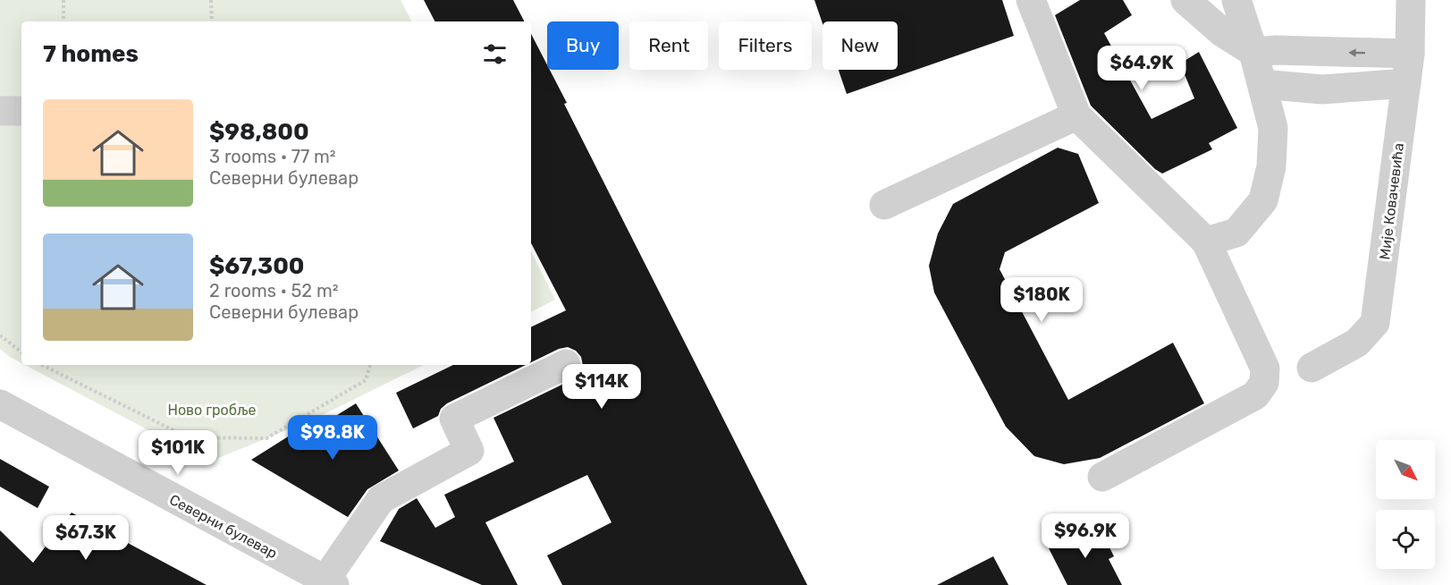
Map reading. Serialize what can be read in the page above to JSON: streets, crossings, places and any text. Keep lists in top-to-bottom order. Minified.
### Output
{"streets":{"street":["Мије Ковачевића","Северни булевар"]},"parks":["Ново гробље"],"north":"bottom right","page":{"chip":["Buy","Rent","Filters","New"],"heading":"7 homes","price":["$64.9K","$180K","$114K","$98.8K","$101K","$96.9K","$67.3K"],"list":[{"name":"$98,800","note":"3 rooms · 77 m² · Северни булевар"},{"name":"$67,300","note":"2 rooms · 52 m² · Северни булевар"}]}}
